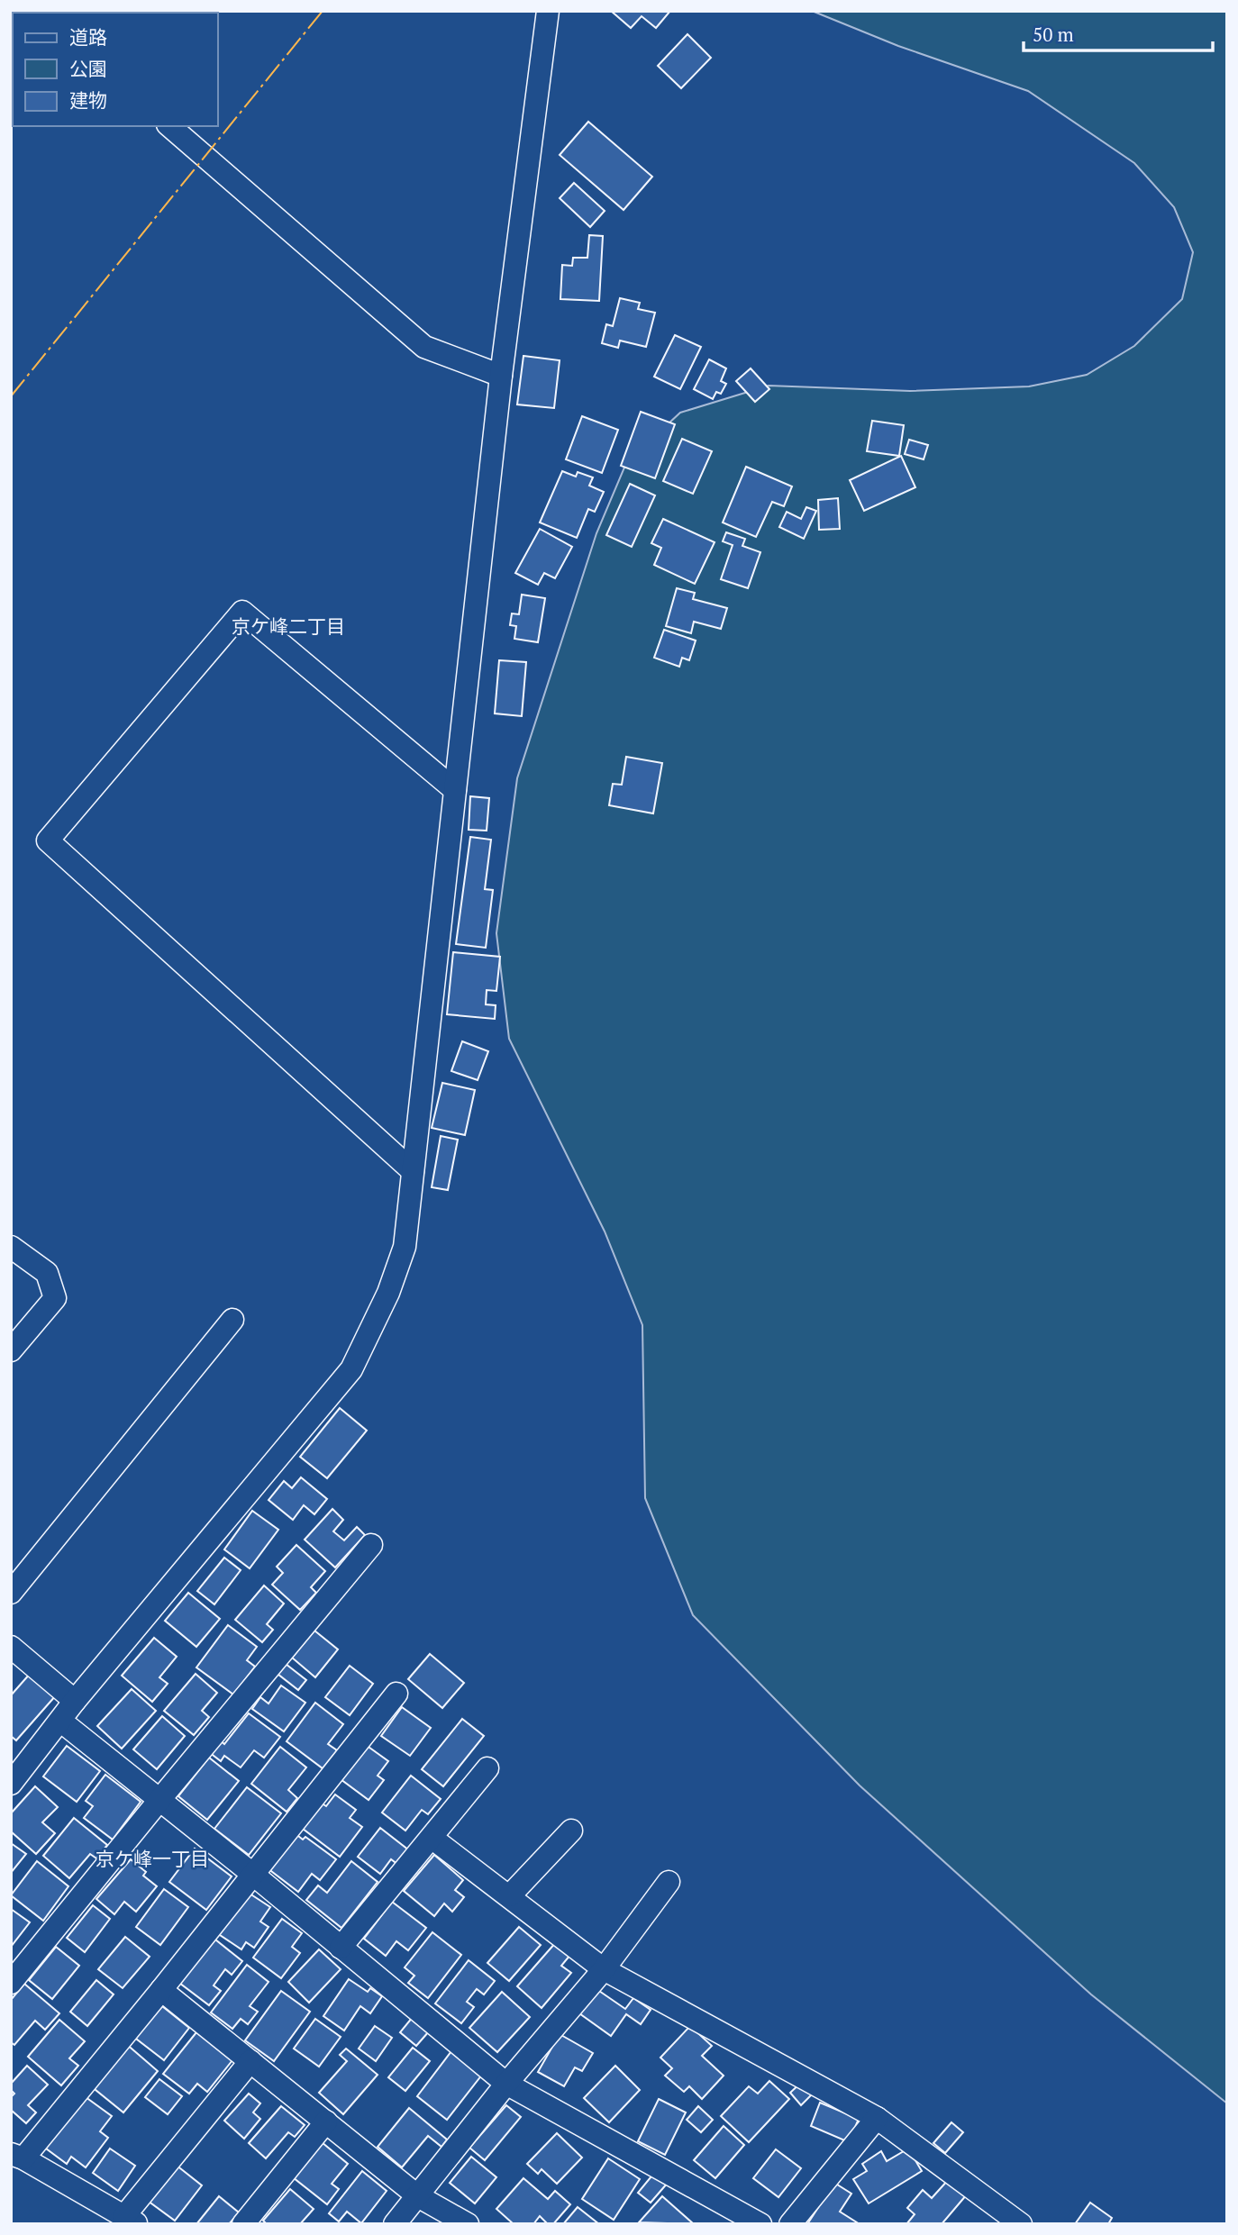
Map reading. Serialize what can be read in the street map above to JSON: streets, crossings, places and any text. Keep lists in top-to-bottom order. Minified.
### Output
{"districts":["京ケ峰二丁目","京ケ峰一丁目"],"legend":["道路","公園","建物"],"scale_bar":"50 m"}
